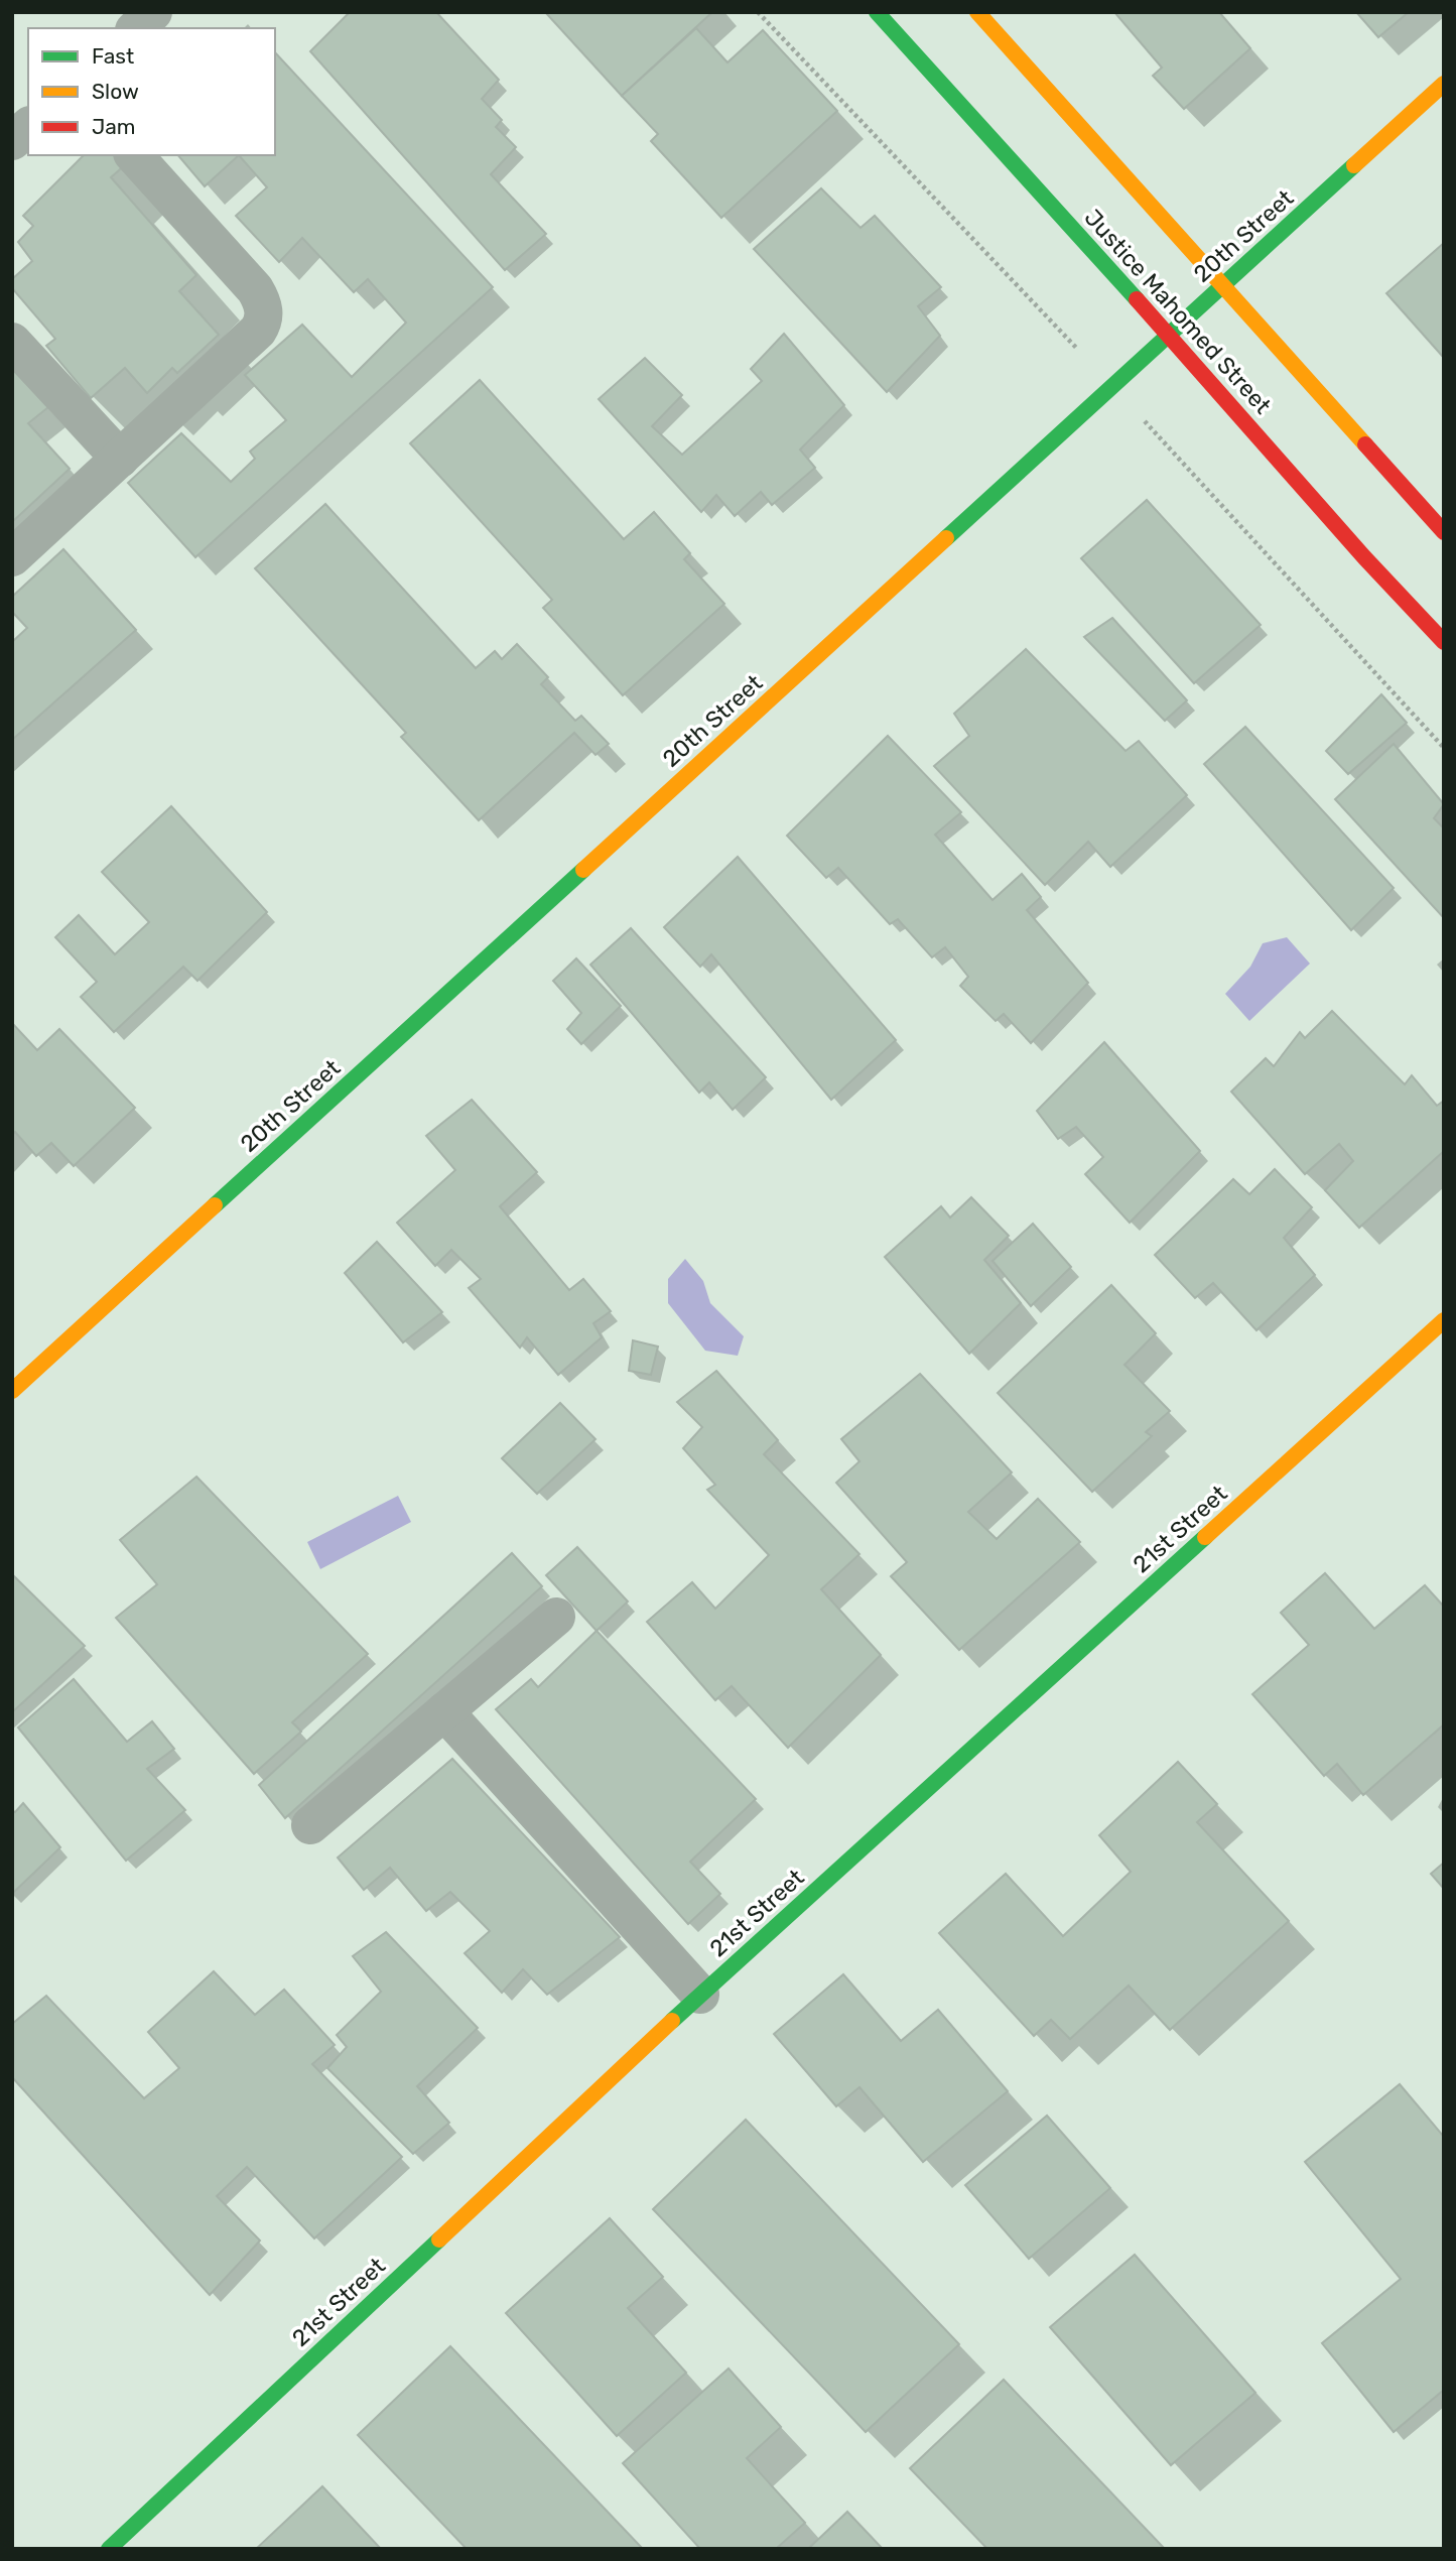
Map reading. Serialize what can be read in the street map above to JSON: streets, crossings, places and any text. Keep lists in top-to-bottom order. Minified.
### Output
{"streets":{"street":["20th Street","Justice Mahomed Street","21st Street"]},"crossings":[["20th Street","Justice Mahomed Street"]],"legend":["Fast","Slow","Jam"]}
